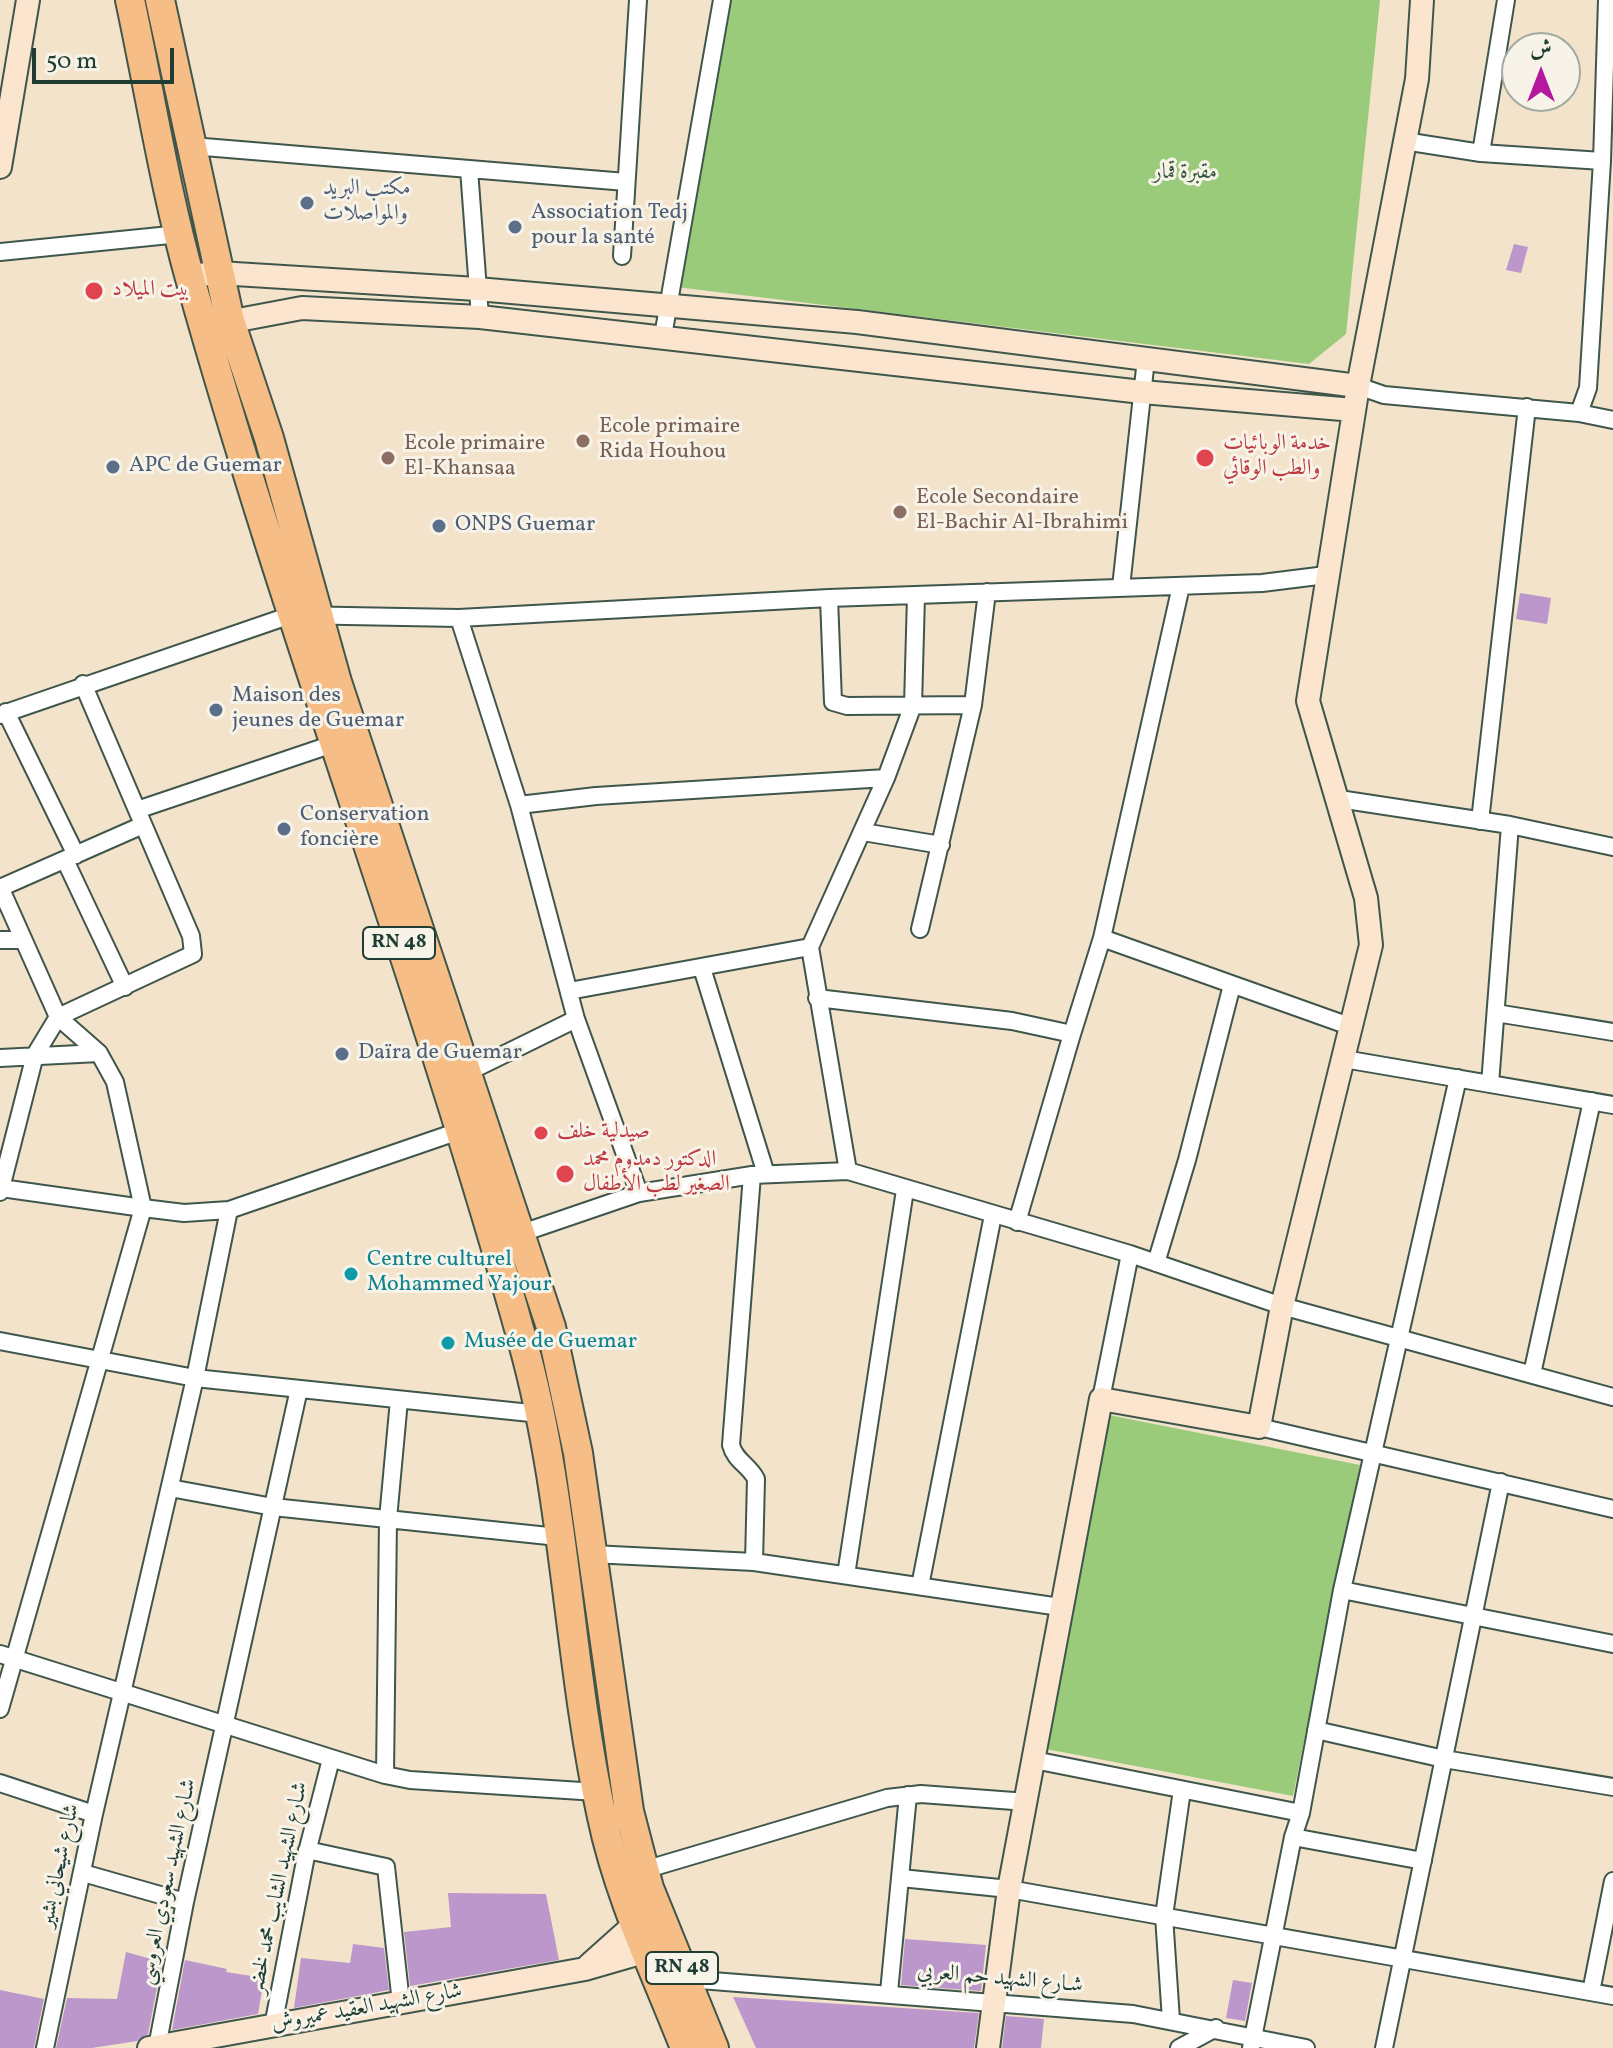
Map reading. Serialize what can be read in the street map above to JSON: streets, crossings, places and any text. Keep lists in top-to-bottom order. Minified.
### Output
{"streets":{"highway":["RN 48"],"street":["شارع شيحاني بشير","شـارع الشهيد سعودي العروسي","شـارع الشهيد الشايب محمد لخضر","شـارع الشهيد حم العربي","شارع الشهيد العقيد عميروش"]},"crossings":[["RN 48","شـارع الشهيد حم العربي"],["RN 48","شارع الشهيد العقيد عميروش"],["شـارع الشهيد سعودي العروسي","شارع الشهيد العقيد عميروش"],["شـارع الشهيد الشايب محمد لخضر","شارع الشهيد العقيد عميروش"]],"parks":["مقبرة قمار"],"places":["مكتب البريد والمواصلات","Association Tedj pour la santé","بيت الميلاد","Ecole primaire Rida Houhou","Ecole primaire El-Khansaa","خدمة الوبائيات والطب الوقائي","APC de Guemar","Ecole Secondaire El-Bachir Al-Ibrahimi","ONPS Guemar","Maison des jeunes de Guemar","Conservation foncière","Daïra de Guemar","صيدلية خلف","الدكتور دمدوم محمد الصغير لطب الأطفال","Centre culturel Mohammed Yajour","Musée de Guemar"],"scale_bar":"50 m","north":"top"}
